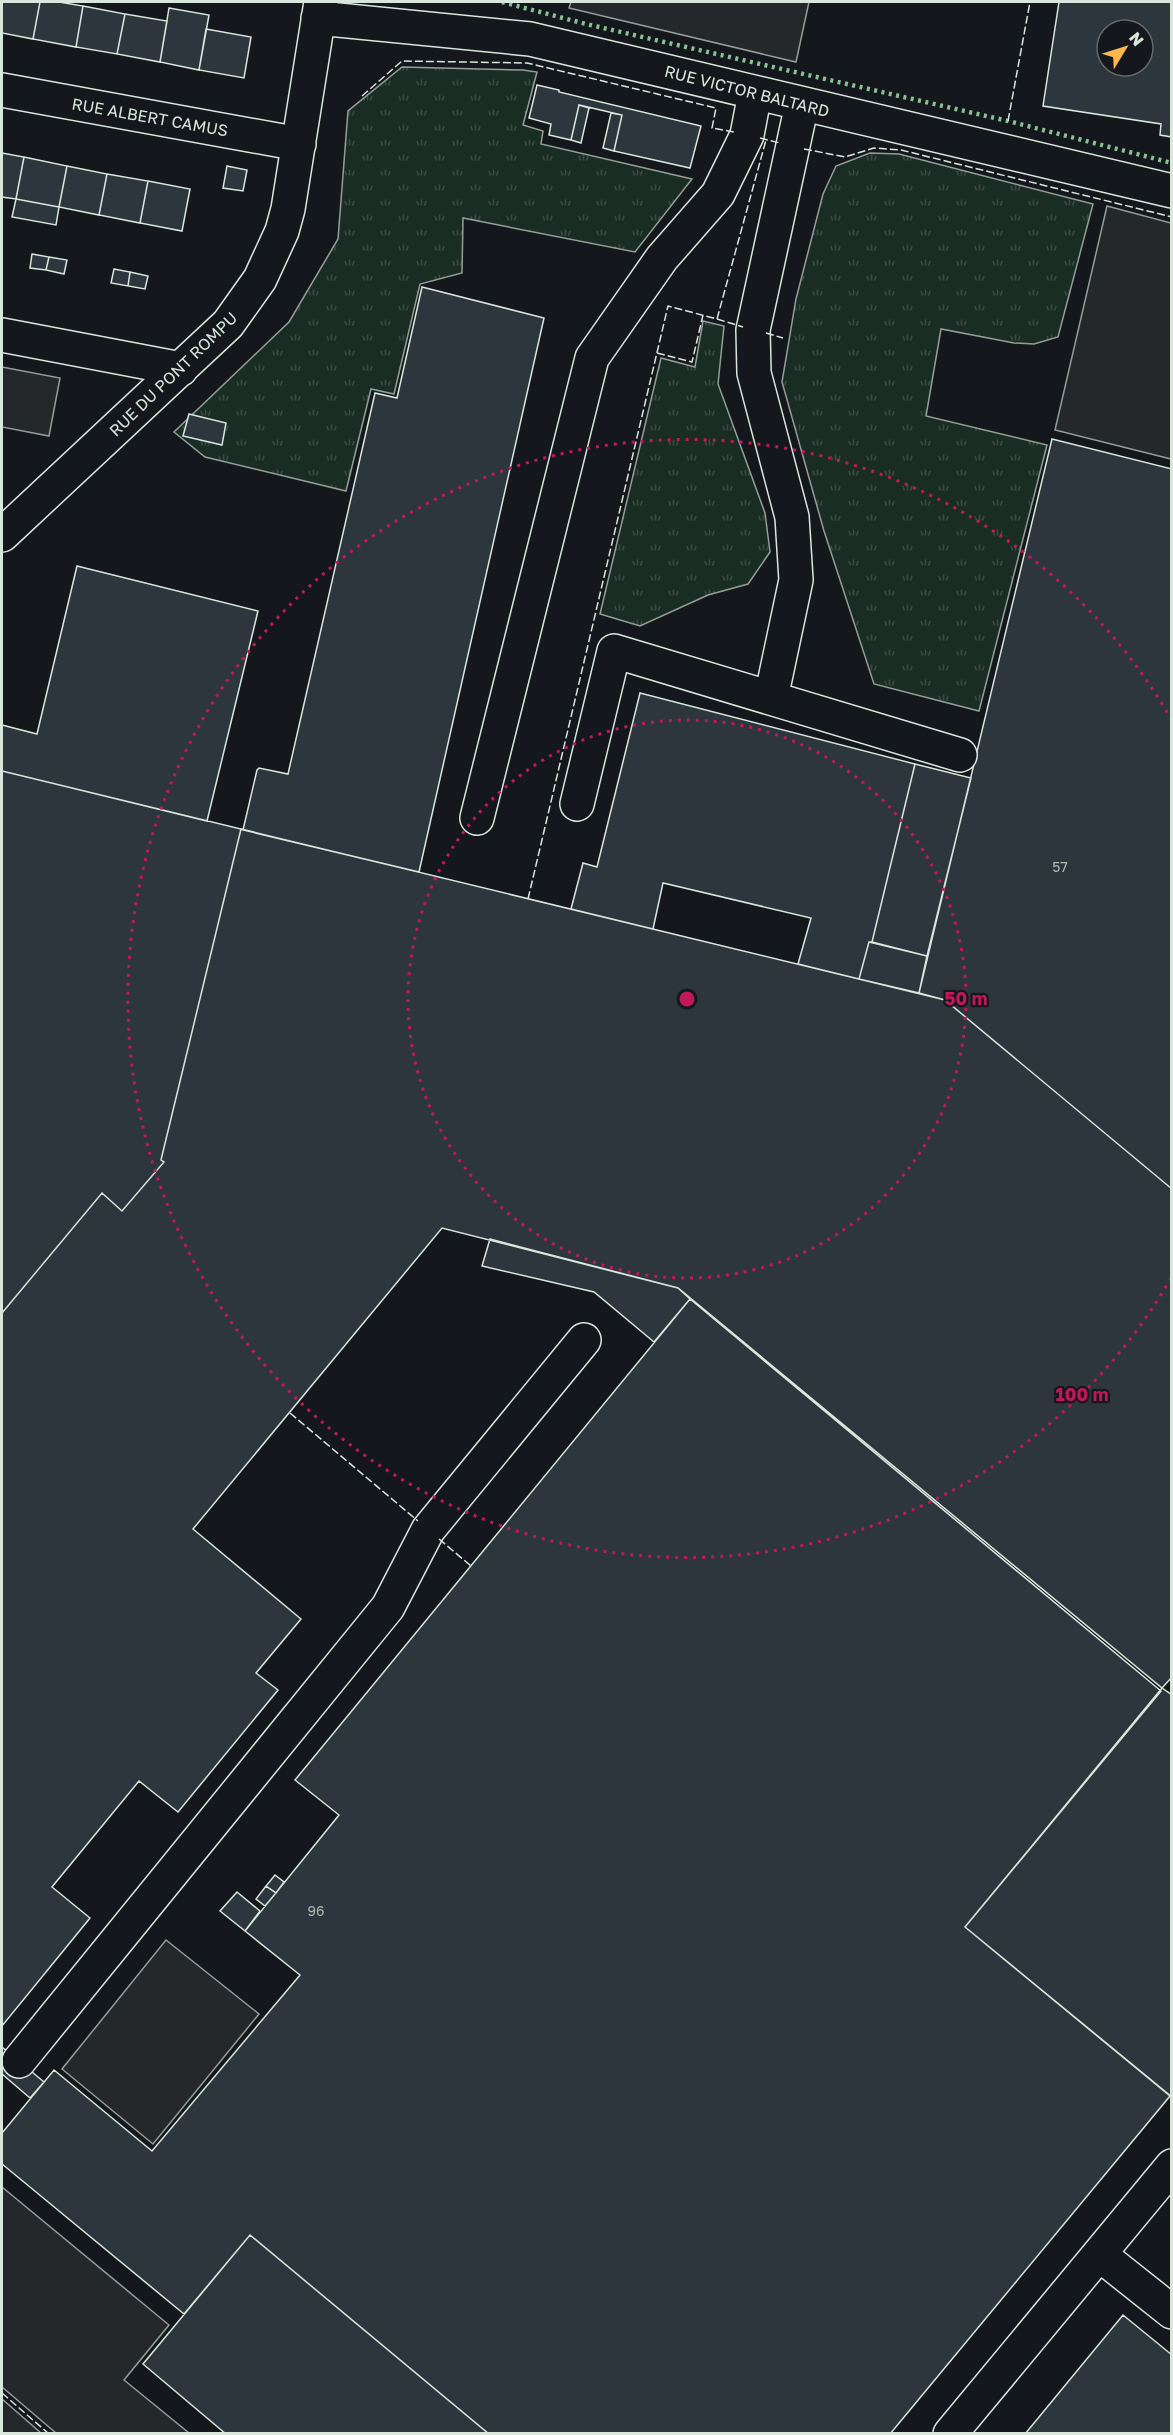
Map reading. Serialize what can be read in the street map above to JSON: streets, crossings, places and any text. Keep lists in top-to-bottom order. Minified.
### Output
{"streets":{"street":["RUE VICTOR BALTARD","RUE ALBERT CAMUS","RUE DU PONT ROMPU"]},"crossings":[["RUE VICTOR BALTARD","RUE DU PONT ROMPU"],["RUE ALBERT CAMUS","RUE DU PONT ROMPU"]],"house_numbers":["57","96"],"north":"top right","rings":["50 m","100 m"]}
